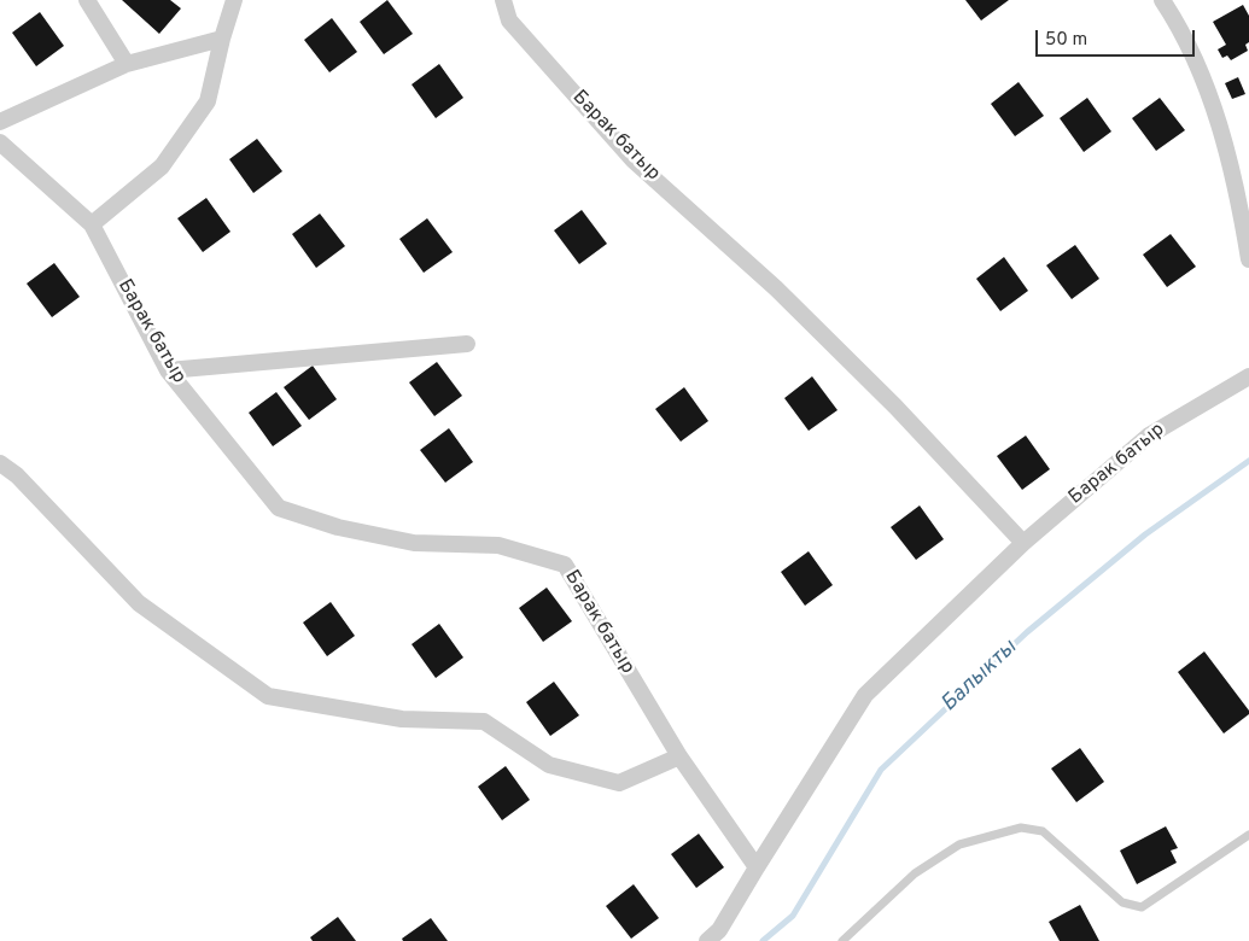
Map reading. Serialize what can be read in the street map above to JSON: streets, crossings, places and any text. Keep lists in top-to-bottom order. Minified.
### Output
{"streets":{"street":["Барак батыр"]},"water":["Балыкты"],"scale_bar":"50 m"}
